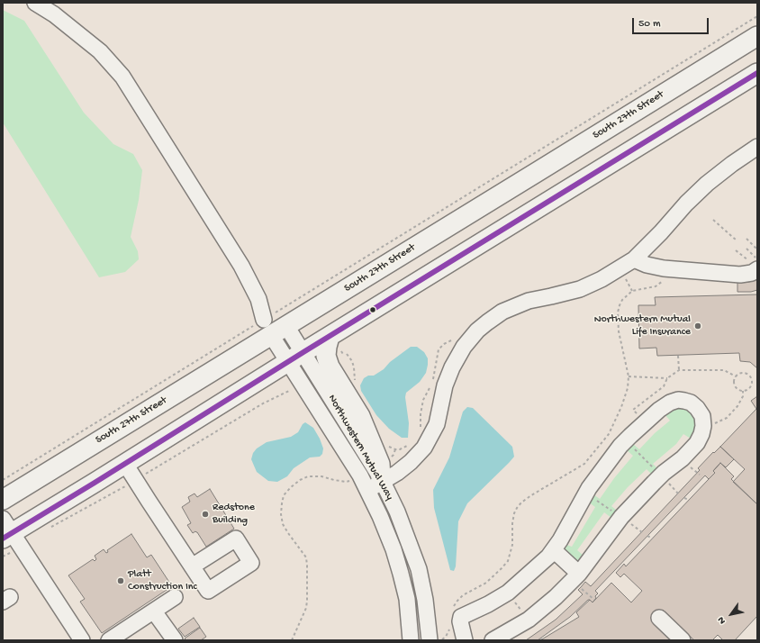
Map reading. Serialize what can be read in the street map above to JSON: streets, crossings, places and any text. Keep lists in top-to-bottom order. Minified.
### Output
{"streets":{"main road":["South 27th Street"],"street":["Northwestern Mutual Way"]},"crossings":[["South 27th Street","Northwestern Mutual Way"]],"places":["Northwestern Mutual Life Insurance","Redstone Building","Platt Construction Inc"],"scale_bar":"50 m","north":"bottom left"}
